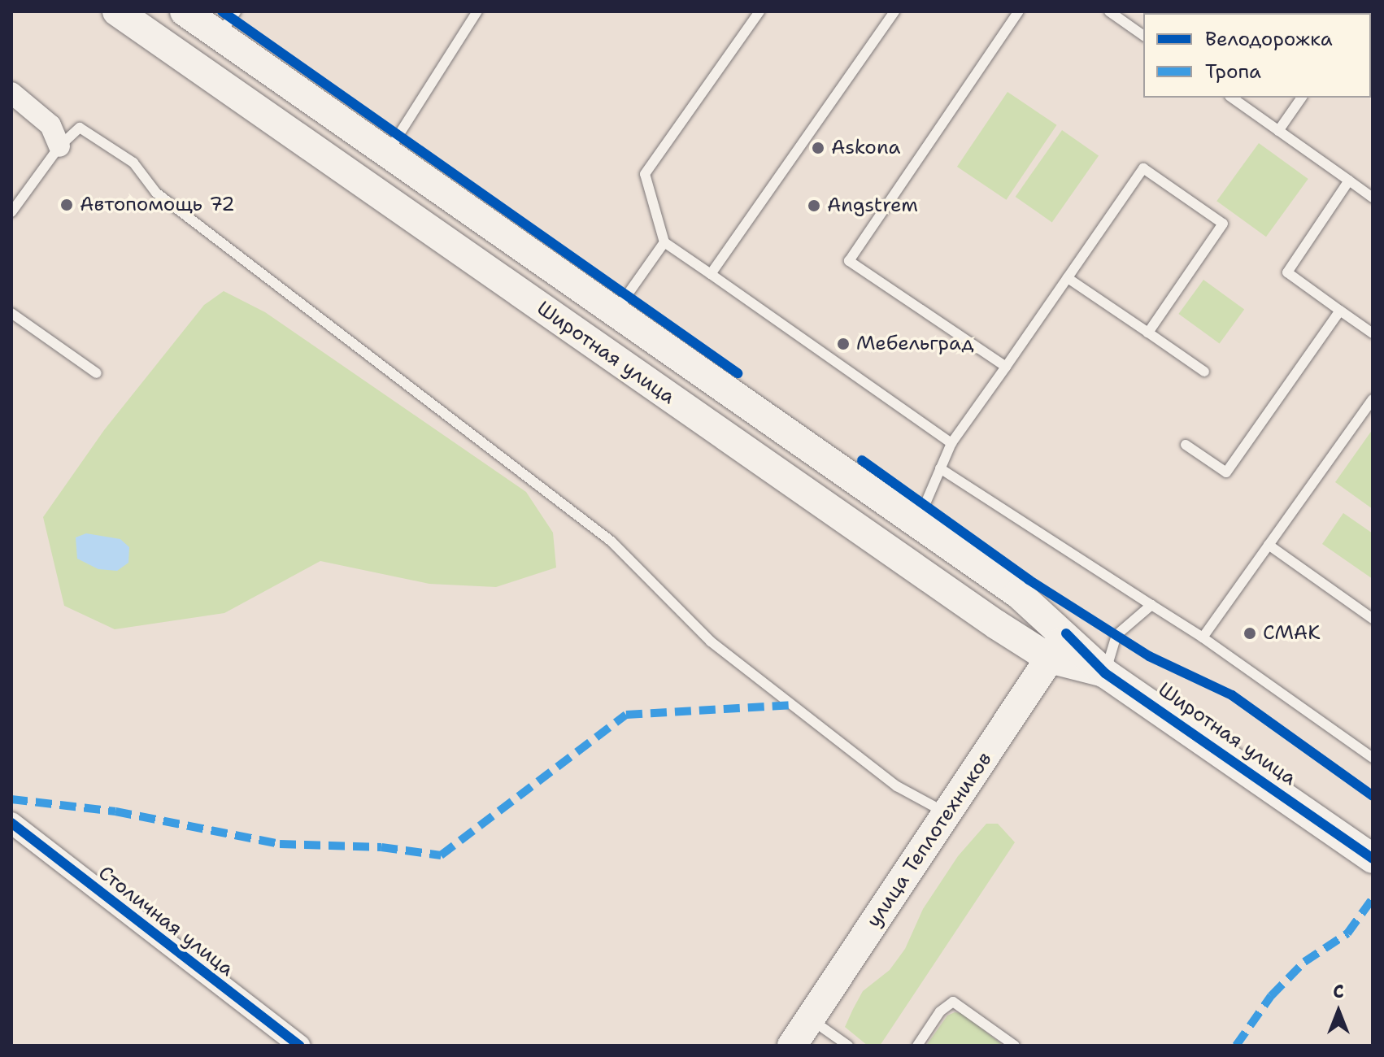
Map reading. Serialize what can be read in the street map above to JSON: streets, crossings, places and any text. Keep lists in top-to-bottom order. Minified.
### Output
{"streets":{"main road":["Широтная улица","улица Теплотехников"],"street":["Столичная улица"]},"crossings":[["Широтная улица","улица Теплотехников"]],"places":["Askona","Автопомощь 72","Angstrem","Мебельград","СМАК"],"legend":["Велодорожка","Тропа"],"north":"top"}
